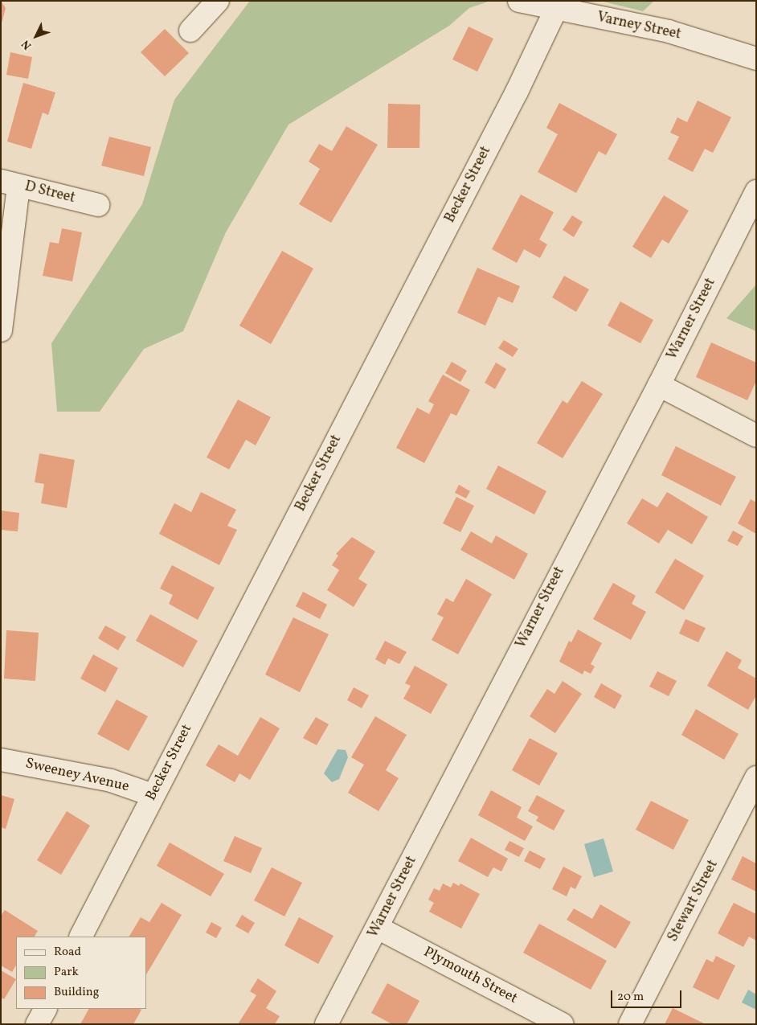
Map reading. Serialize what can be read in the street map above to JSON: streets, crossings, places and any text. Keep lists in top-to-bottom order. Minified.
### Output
{"streets":{"street":["Varney Street","Becker Street","D Street","Warner Street","Sweeney Avenue","Stewart Street","Plymouth Street"]},"crossings":[["Varney Street","Becker Street"],["Becker Street","Sweeney Avenue"],["Warner Street","Plymouth Street"]],"legend":["Road","Park","Building"],"scale_bar":"20 m","north":"bottom left"}
